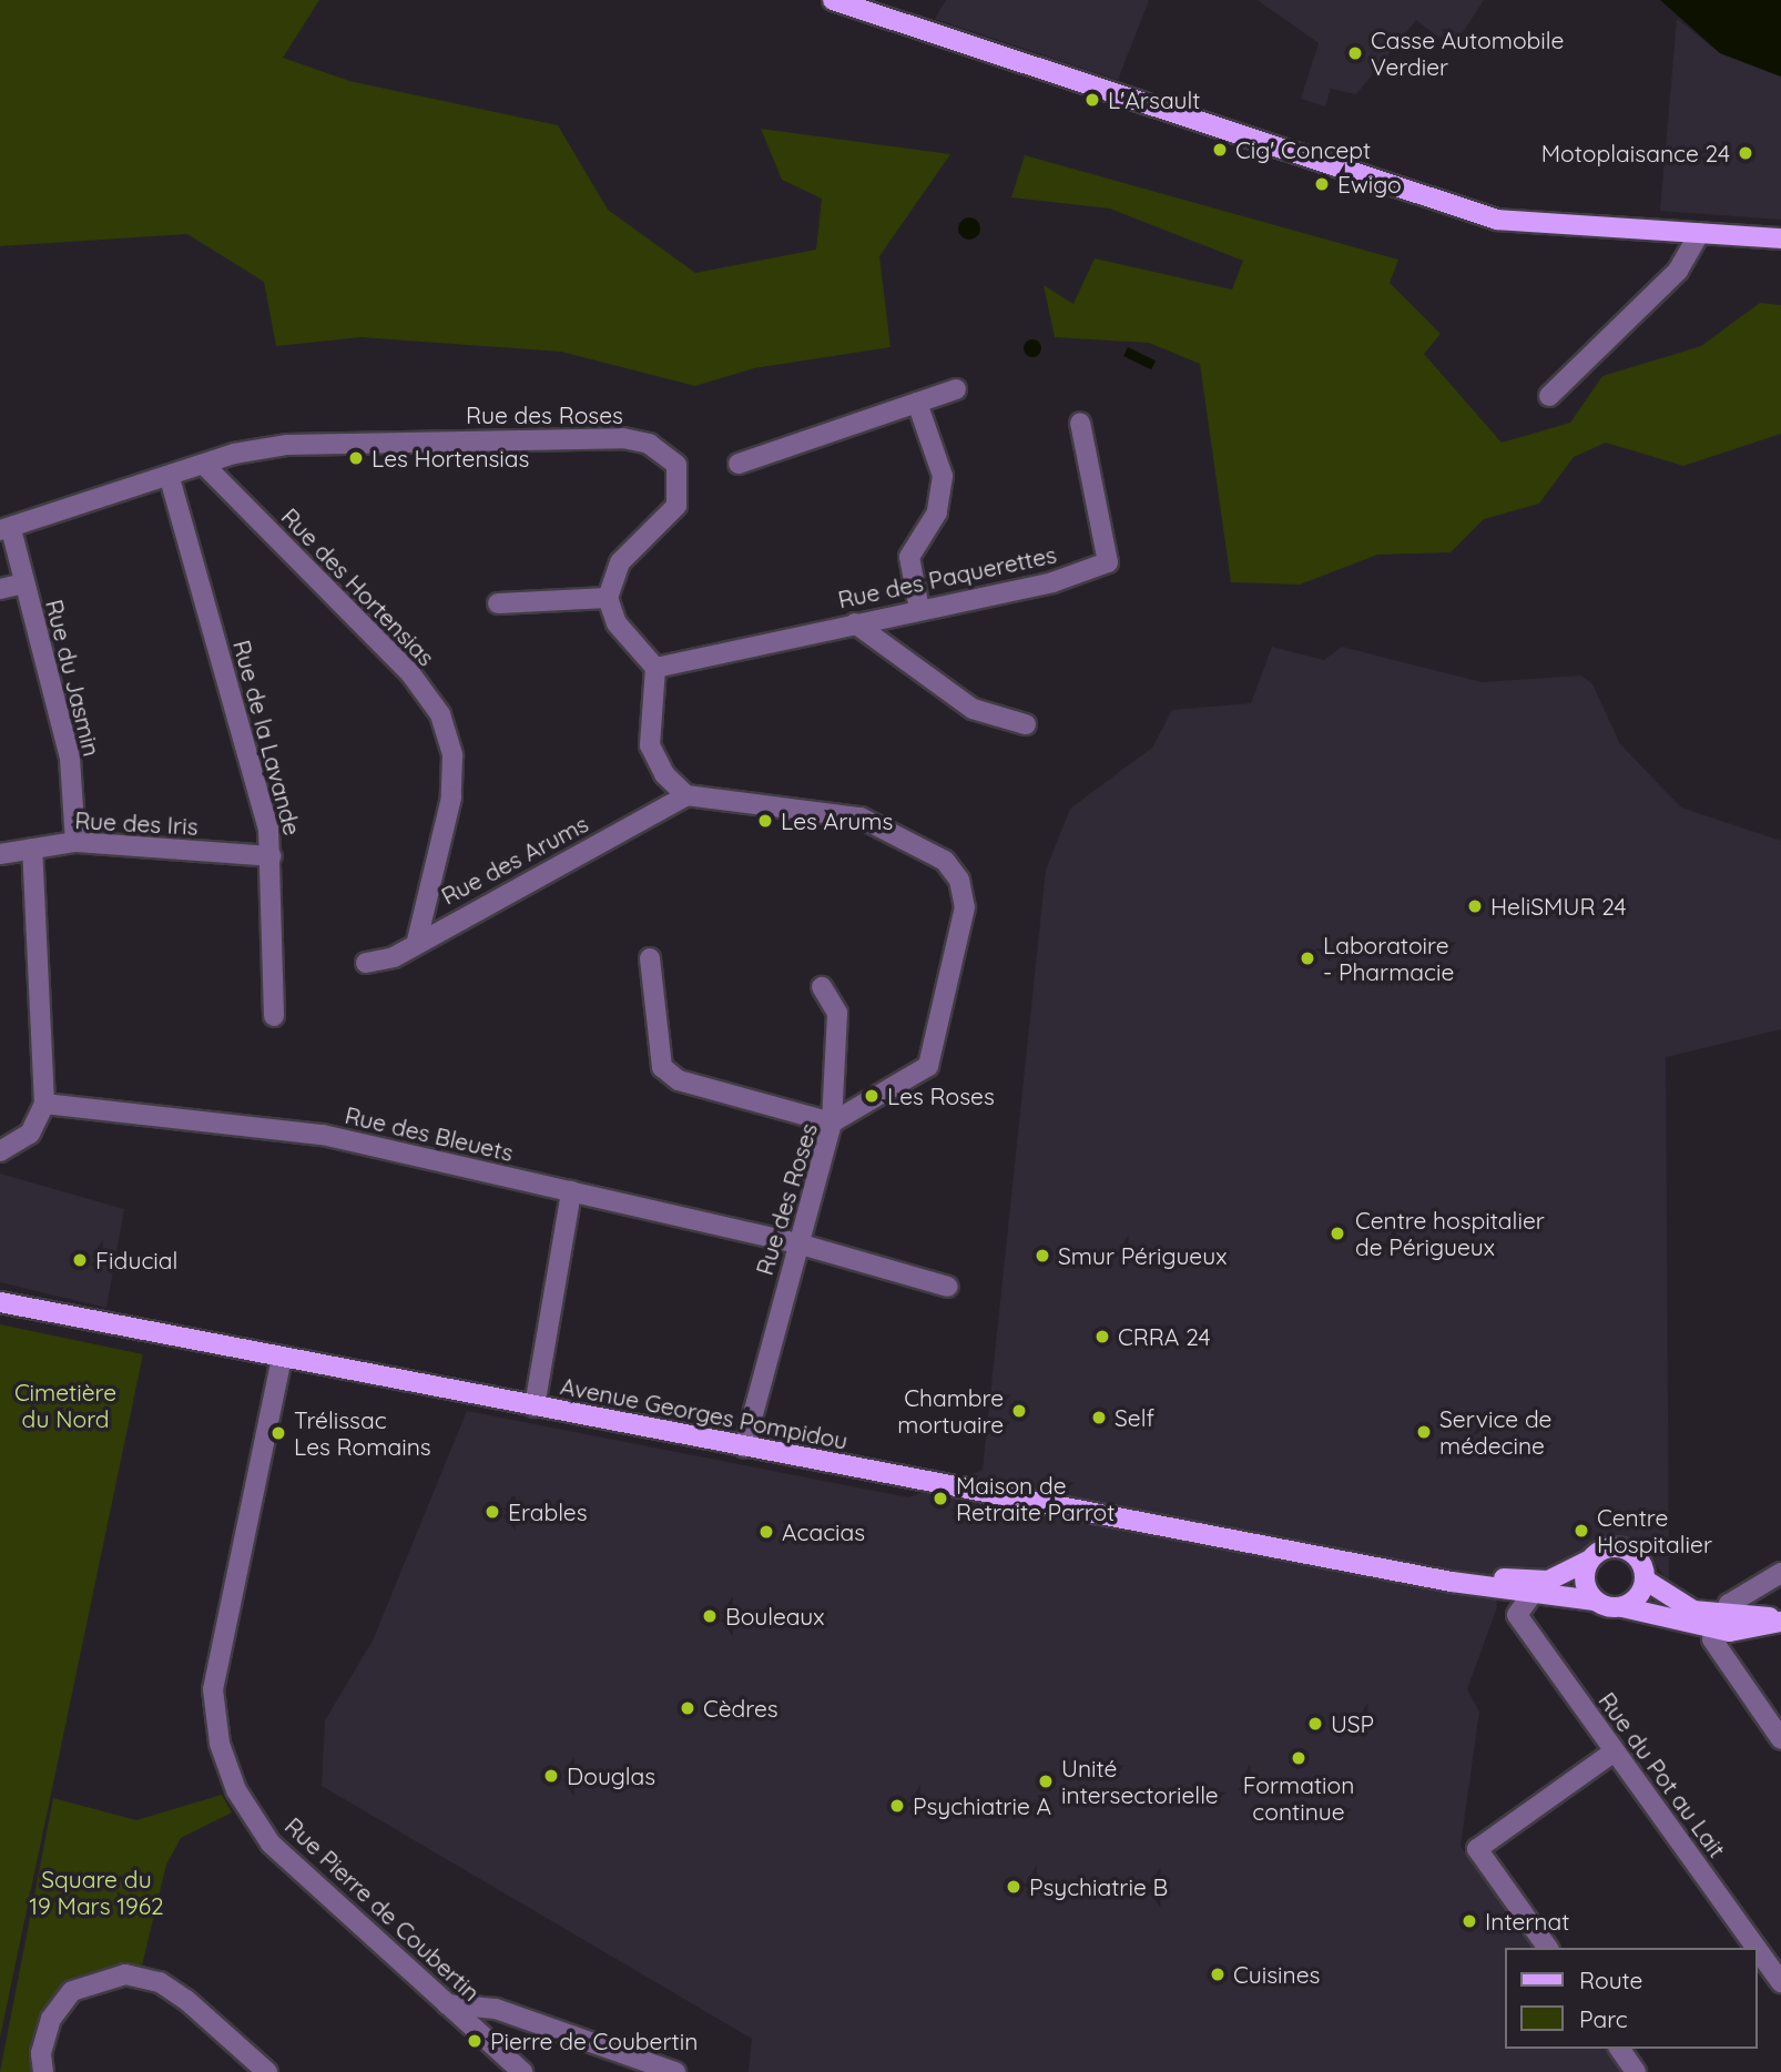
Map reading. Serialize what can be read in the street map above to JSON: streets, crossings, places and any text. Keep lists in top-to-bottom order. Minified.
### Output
{"streets":{"main road":["Avenue Georges Pompidou"],"street":["Rue des Roses","Rue des Paquerettes","Rue des Hortensias","Rue du Jasmin","Rue de la Lavande","Rue des Iris","Rue des Arums","Rue des Bleuets","Rue du Pot au Lait","Rue Pierre de Coubertin"]},"crossings":[["Rue des Roses","Rue des Hortensias"],["Rue des Roses","Rue des Arums"],["Rue des Roses","Rue des Bleuets"],["Rue des Roses","Avenue Georges Pompidou"],["Rue des Hortensias","Rue des Arums"],["Rue du Jasmin","Rue des Iris"],["Rue de la Lavande","Rue des Iris"],["Avenue Georges Pompidou","Rue du Pot au Lait"],["Avenue Georges Pompidou","Rue Pierre de Coubertin"]],"parks":["Cimetière du Nord","Square du 19 Mars 1962"],"places":["Casse Automobile Verdier","L'Arsault","Cig' Concept","Motoplaisance 24","Ewigo","Les Hortensias","Les Arums","HeliSMUR 24","Laboratoire - Pharmacie","Les Roses","Centre hospitalier de Périgueux","Smur Périgueux","Fiducial","CRRA 24","Chambre mortuaire","Self","Service de médecine","Trélissac Les Romains","Maison de Retraite Parrot","Erables","Centre Hospitalier","Acacias","Bouleaux","Cèdres","USP","Formation continue","Douglas","Unité intersectorielle","Psychiatrie A","Psychiatrie B","Internat","Cuisines","Pierre de Coubertin"],"legend":["Route","Parc"]}
